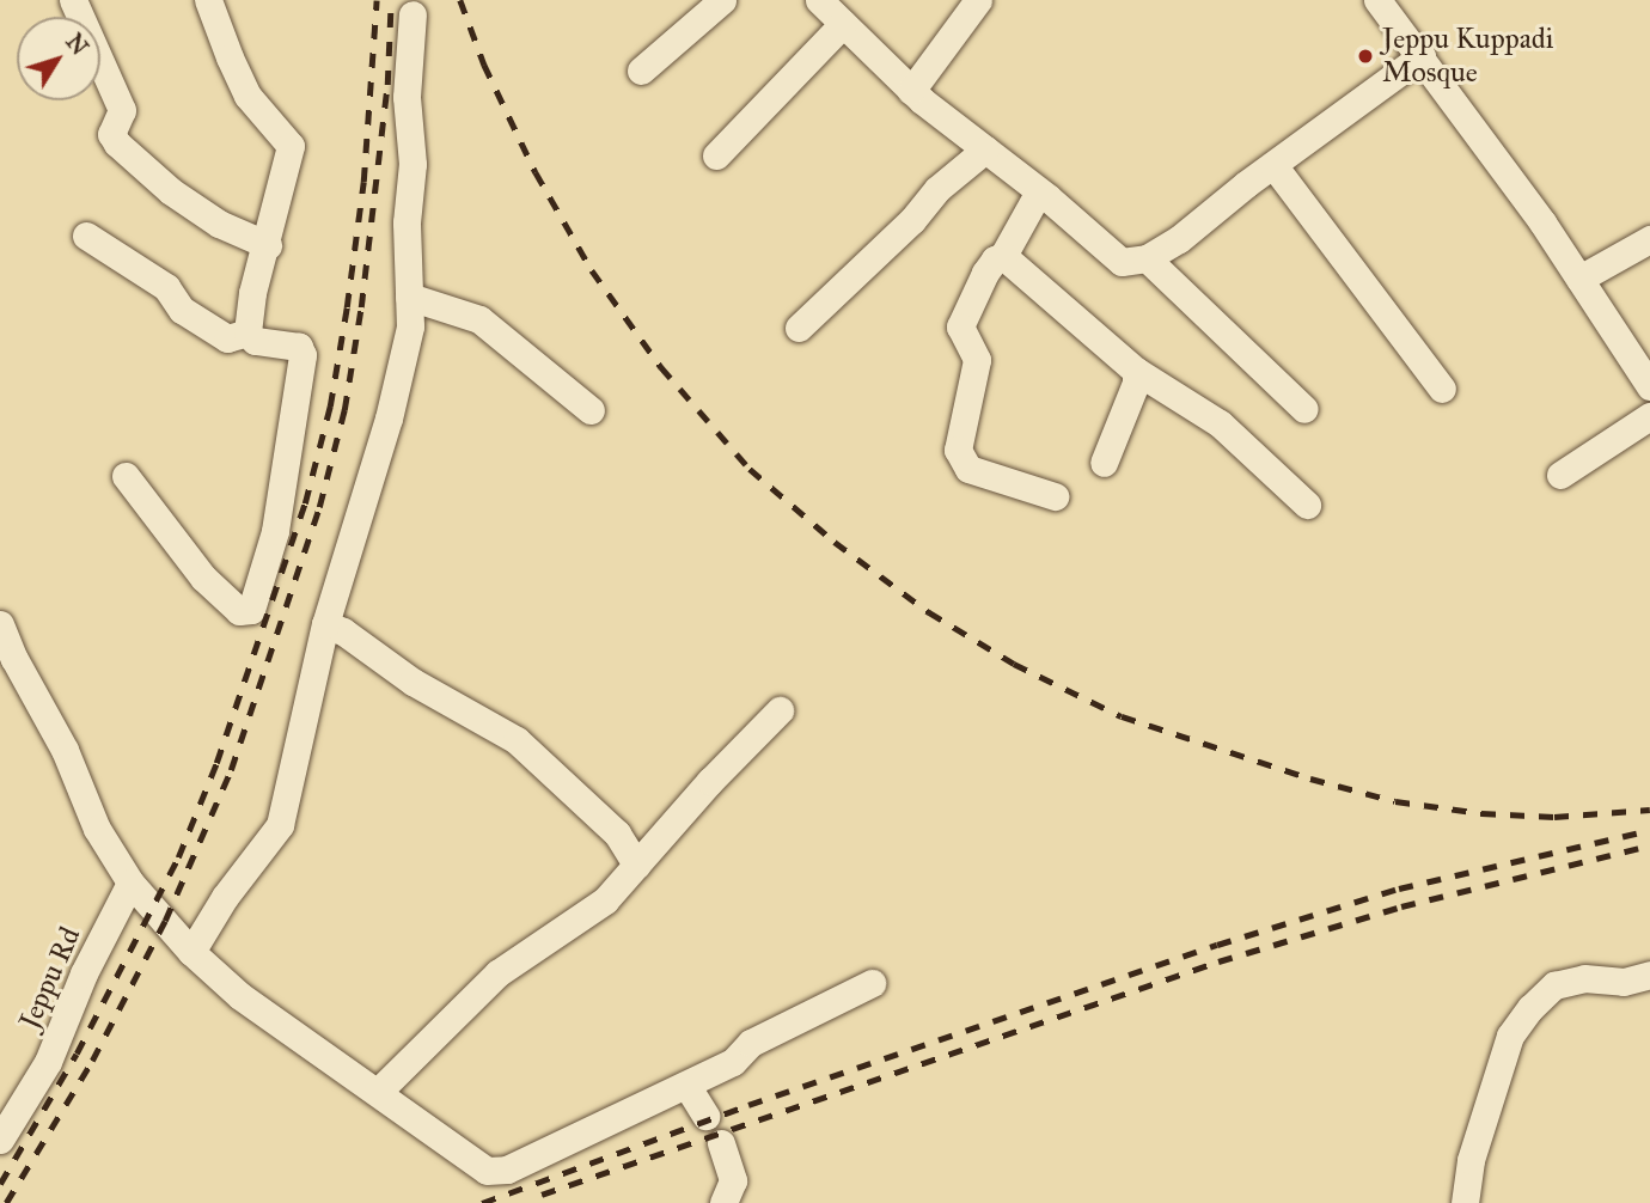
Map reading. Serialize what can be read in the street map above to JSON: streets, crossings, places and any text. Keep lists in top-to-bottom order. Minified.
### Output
{"streets":{"street":["Jeppu Rd"]},"places":["Jeppu Kuppadi Mosque"],"north":"top right"}
